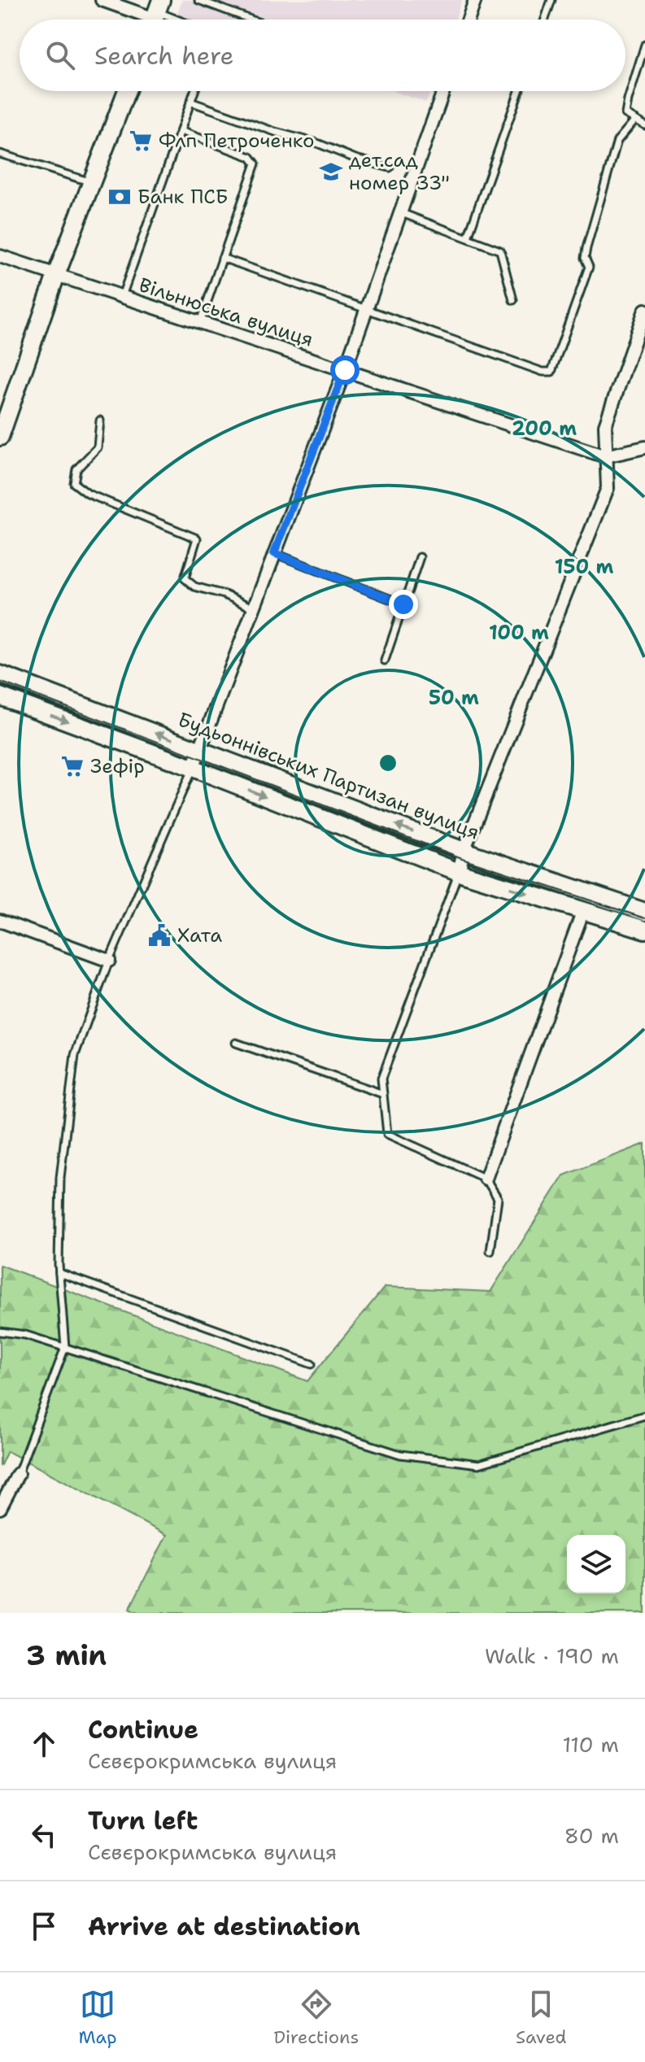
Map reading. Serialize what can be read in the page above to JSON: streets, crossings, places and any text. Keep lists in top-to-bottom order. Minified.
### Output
{"streets":{"main road":["Будьоннівських Партизан вулиця"],"street":["Вільнюська вулиця"]},"places":{"supermarket":["Флп Петроченко","Зефір"],"school or university":["дет.сад номер 33\""],"bank":["Банк ПСБ"],"public building":["Хата"]},"page":{"search":"Search here","heading":["3 min","Walk · 190 m"],"list":[["Continue","Сєвєрокримська вулиця","110 m"],["Turn left","Сєвєрокримська вулиця","80 m"],"Arrive at destination"],"nav":["Map","Directions","Saved"]},"rings":["200 m","150 m","100 m","50 m"]}
